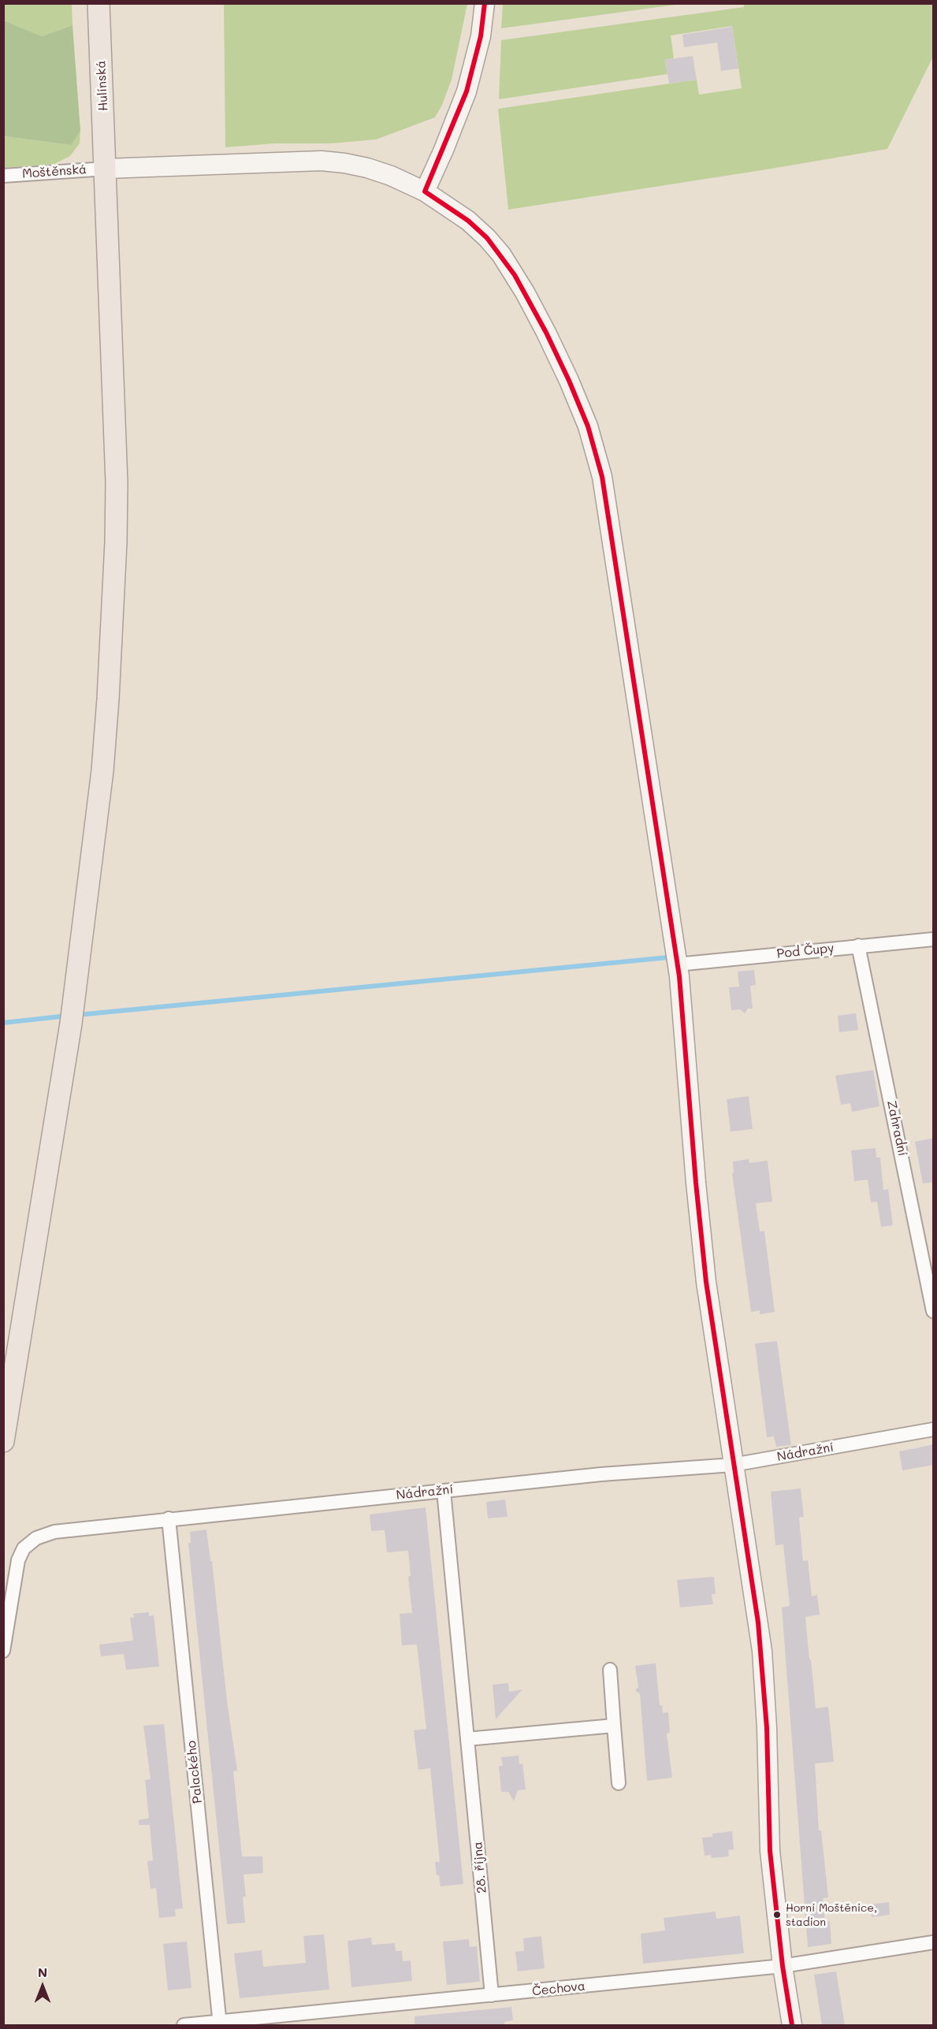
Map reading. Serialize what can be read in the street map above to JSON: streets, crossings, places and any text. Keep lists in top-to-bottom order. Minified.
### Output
{"streets":{"main road":["Hulínská"],"street":["Moštěnská","Pod Čupy","Zahradní","Nádražní","Palackého","28. října","Čechova"]},"crossings":[["Hulínská","Moštěnská"],["Pod Čupy","Zahradní"],["Nádražní","Palackého"],["Nádražní","28. října"],["Palackého","Čechova"],["28. října","Čechova"]],"places":["Horní Moštěnice, stadion"],"north":"top"}
